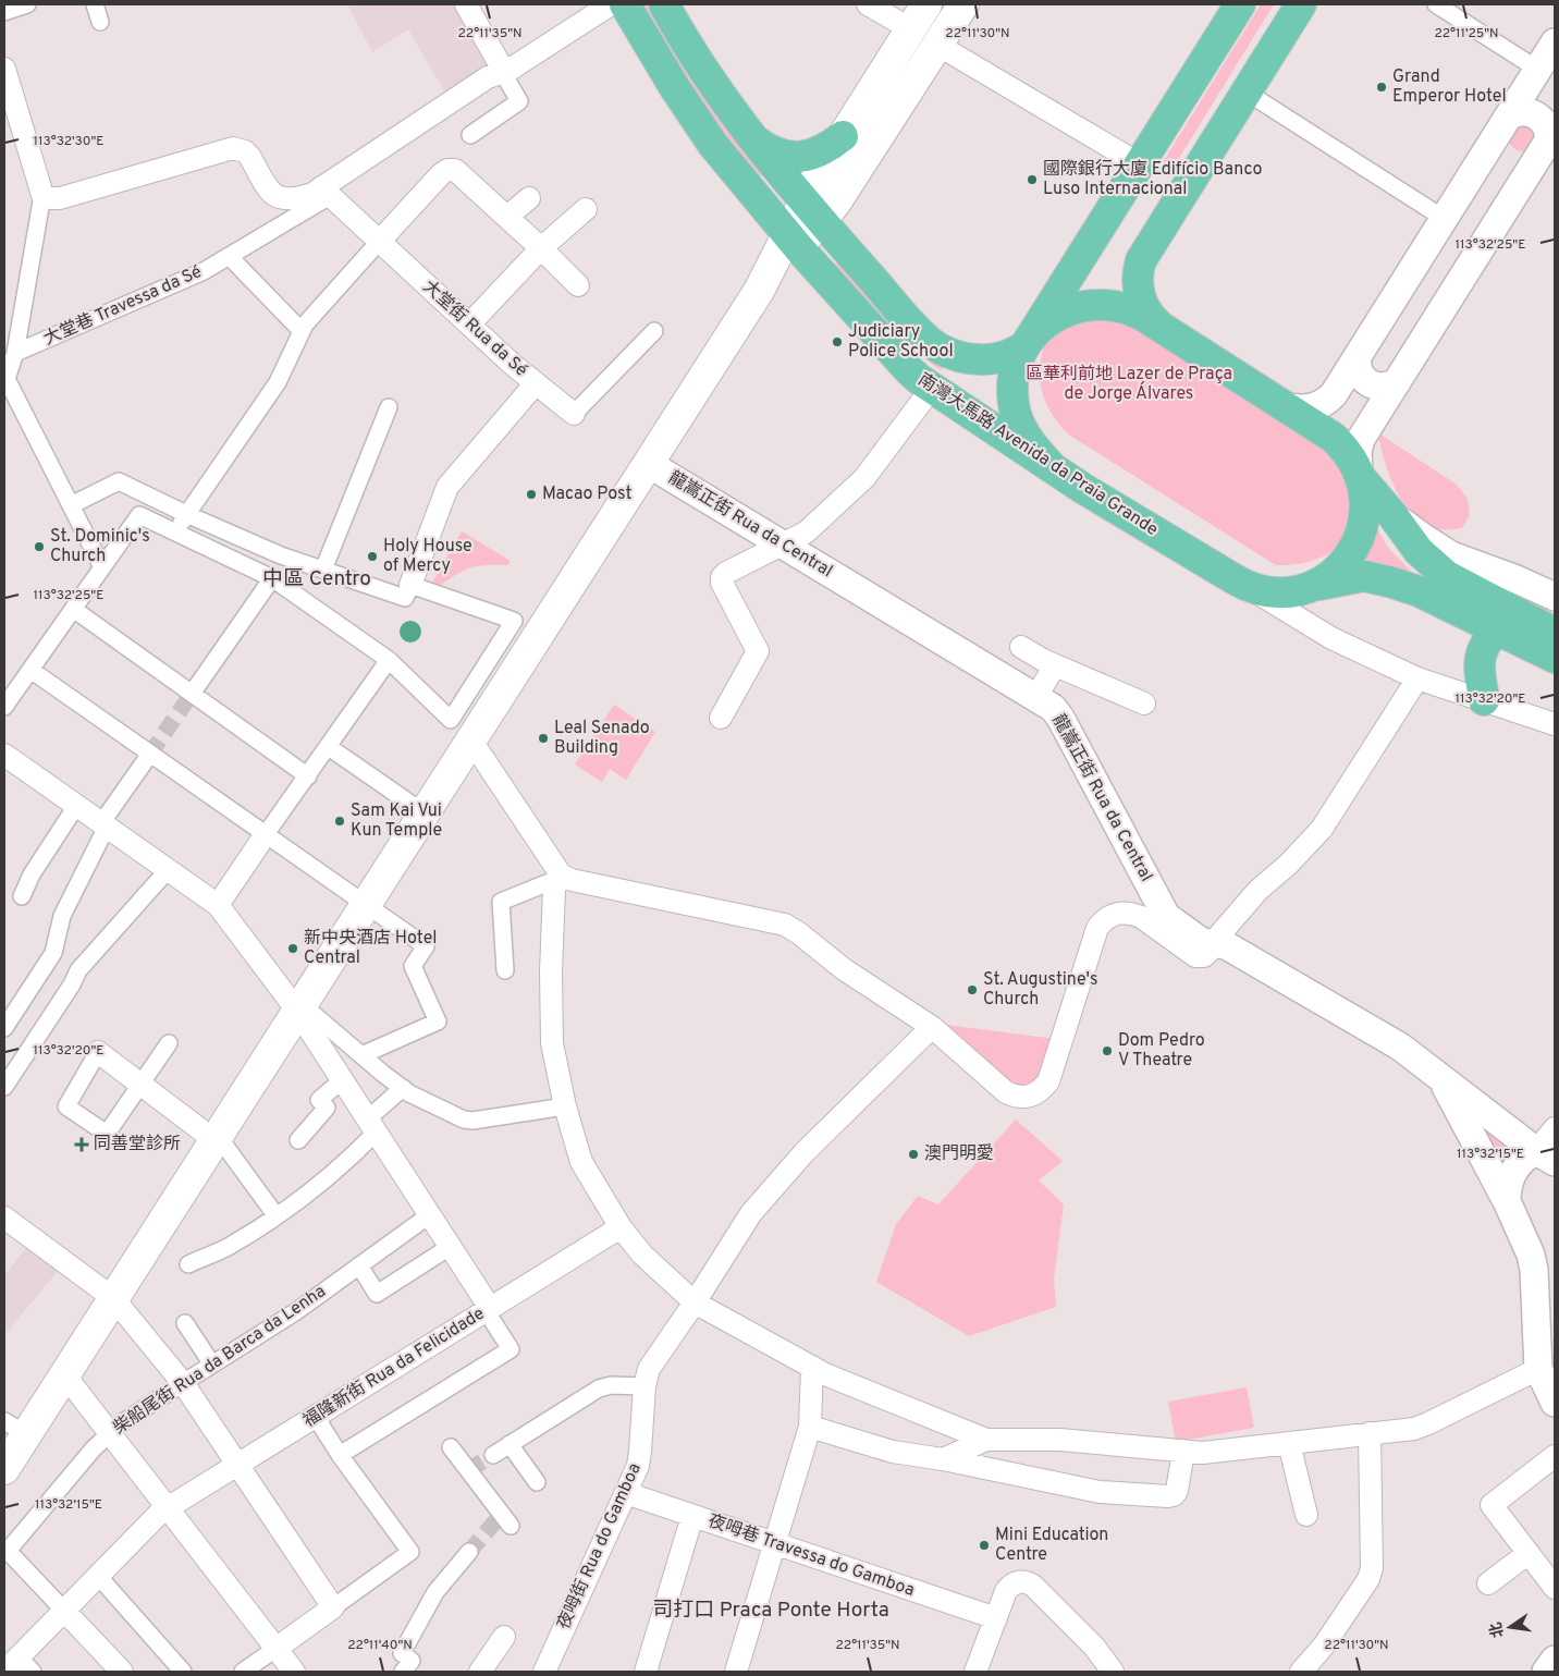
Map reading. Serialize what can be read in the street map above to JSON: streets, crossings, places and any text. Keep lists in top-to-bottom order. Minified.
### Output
{"streets":{"main road":["南灣大馬路 Avenida da Praia Grande"],"street":["大堂巷 Travessa da Sé","大堂街 Rua da Sé","龍嵩正街 Rua da Central","柴船尾街 Rua da Barca da Lenha","福隆新街 Rua da Felicidade","夜呣街 Rua do Gamboa","夜呣巷 Travessa do Gamboa"]},"crossings":[["大堂巷 Travessa da Sé","大堂街 Rua da Sé"],["柴船尾街 Rua da Barca da Lenha","福隆新街 Rua da Felicidade"],["夜呣街 Rua do Gamboa","夜呣巷 Travessa do Gamboa"]],"districts":["中區 Centro","司打口 Praca Ponte Horta"],"parks":["區華利前地 Lazer de Praça de Jorge Álvares"],"places":{"other":["Grand Emperor Hotel","國際銀行大廈 Edifício Banco Luso Internacional","Judiciary Police School","Macao Post","St. Dominic's Church","Holy House of Mercy","Leal Senado Building","Sam Kai Vui Kun Temple","新中央酒店 Hotel Central","St. Augustine's Church","Dom Pedro V Theatre","澳門明愛","Mini Education Centre"],"health":["同善堂診所"]},"north":"left","coordinates":["22°11'35\"N","22°11'30\"N","22°11'25\"N","113°32'30\"E","113°32'25\"E","113°32'20\"E","113°32'15\"E","22°11'40\"N"]}
